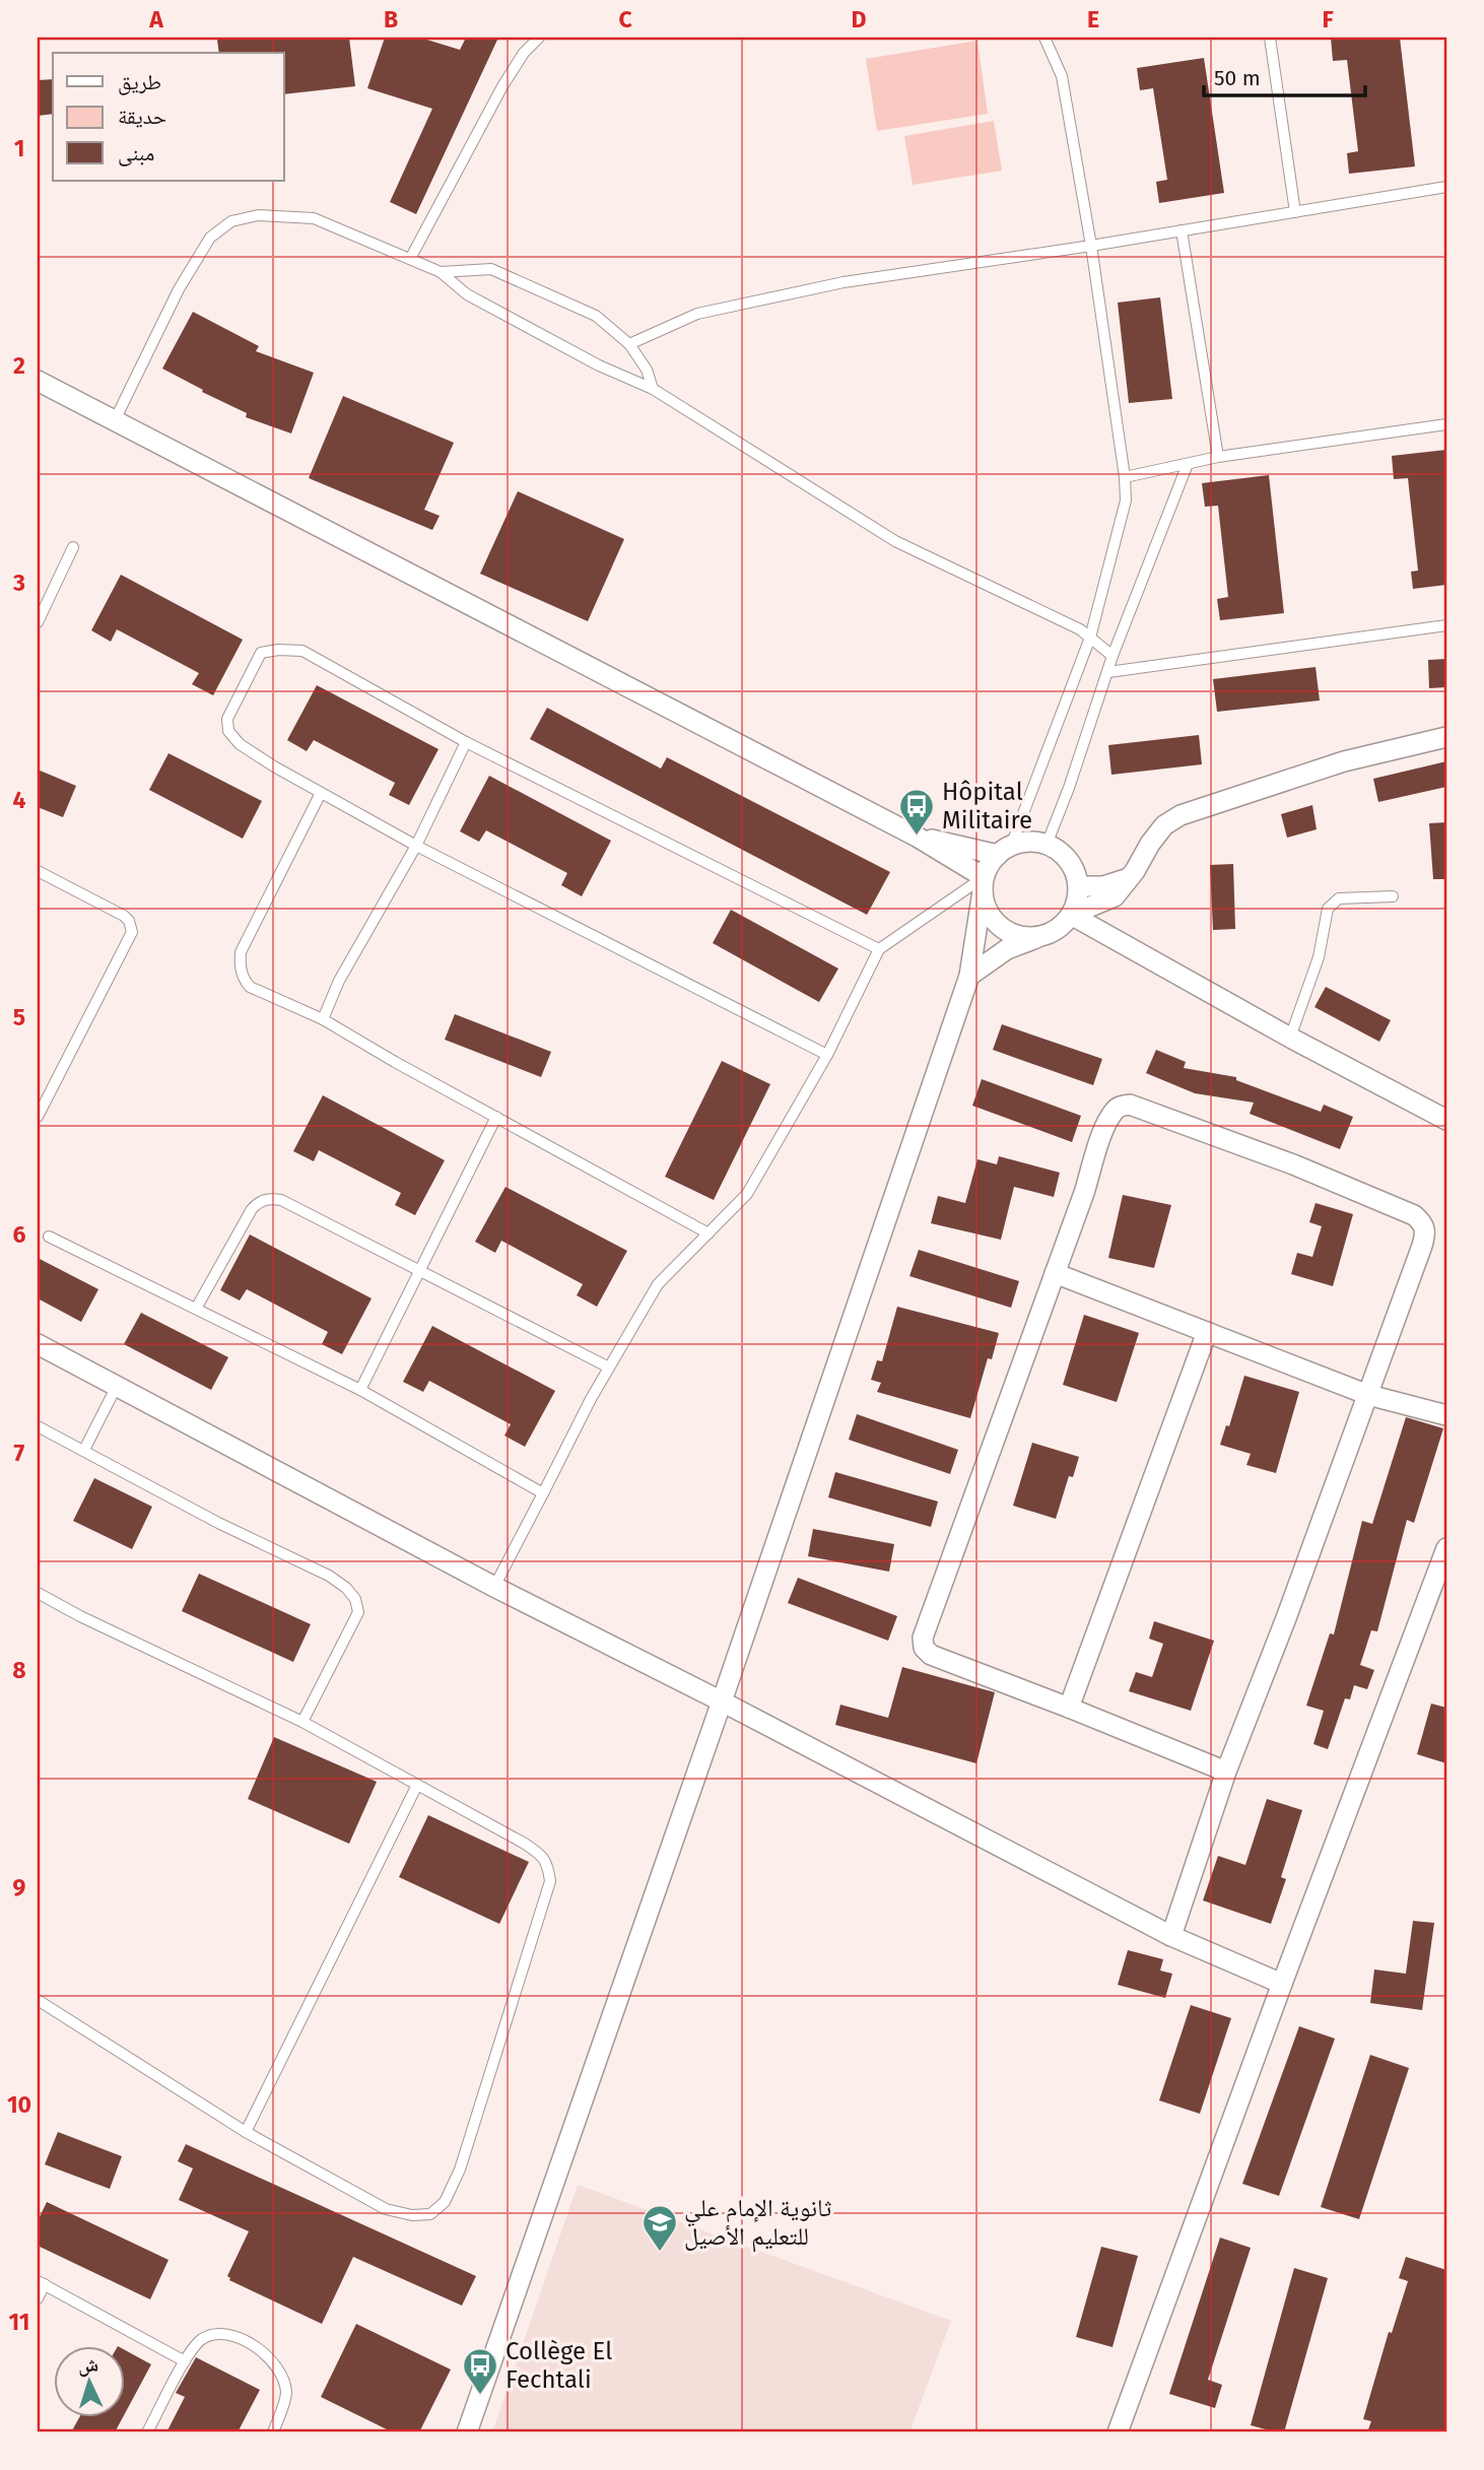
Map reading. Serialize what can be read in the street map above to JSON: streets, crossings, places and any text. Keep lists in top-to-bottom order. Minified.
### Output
{"places":{"bus stop":["Hôpital Militaire","Collège El Fechtali"],"school or university":["ثانوية الإمام علي للتعليم الأصيل"]},"legend":["طريق","حديقة","مبنى"],"scale_bar":"50 m","north":"top","grid":{"columns":["A","B","C","D","E","F"],"rows":["1","2","3","4","5","6","7","8","9","10","11"]}}
